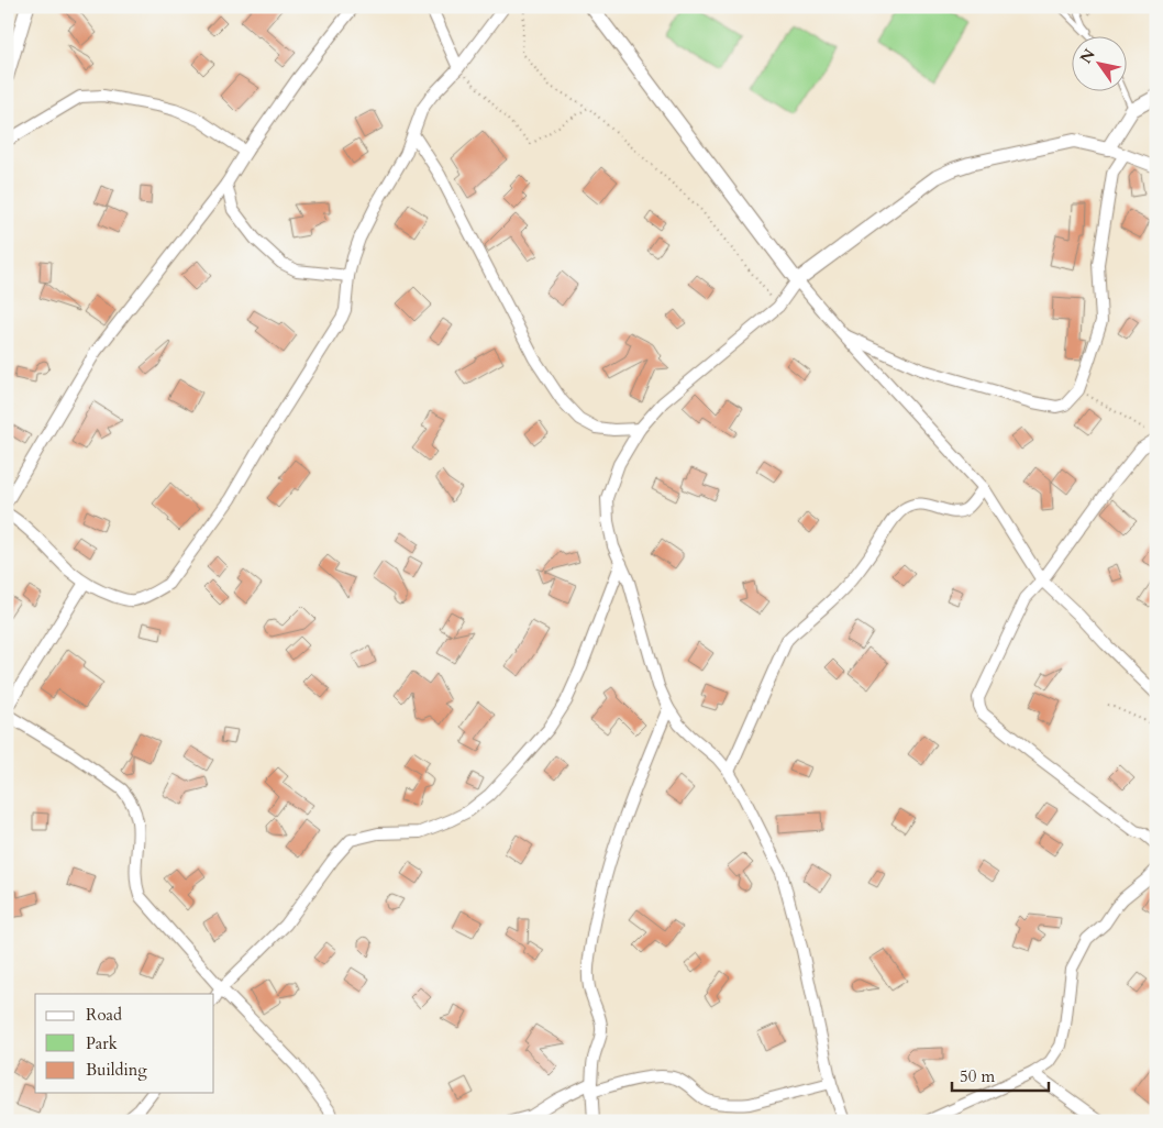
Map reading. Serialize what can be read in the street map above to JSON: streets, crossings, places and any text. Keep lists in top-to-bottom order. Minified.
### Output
{"legend":["Road","Park","Building"],"scale_bar":"50 m","north":"top left"}
